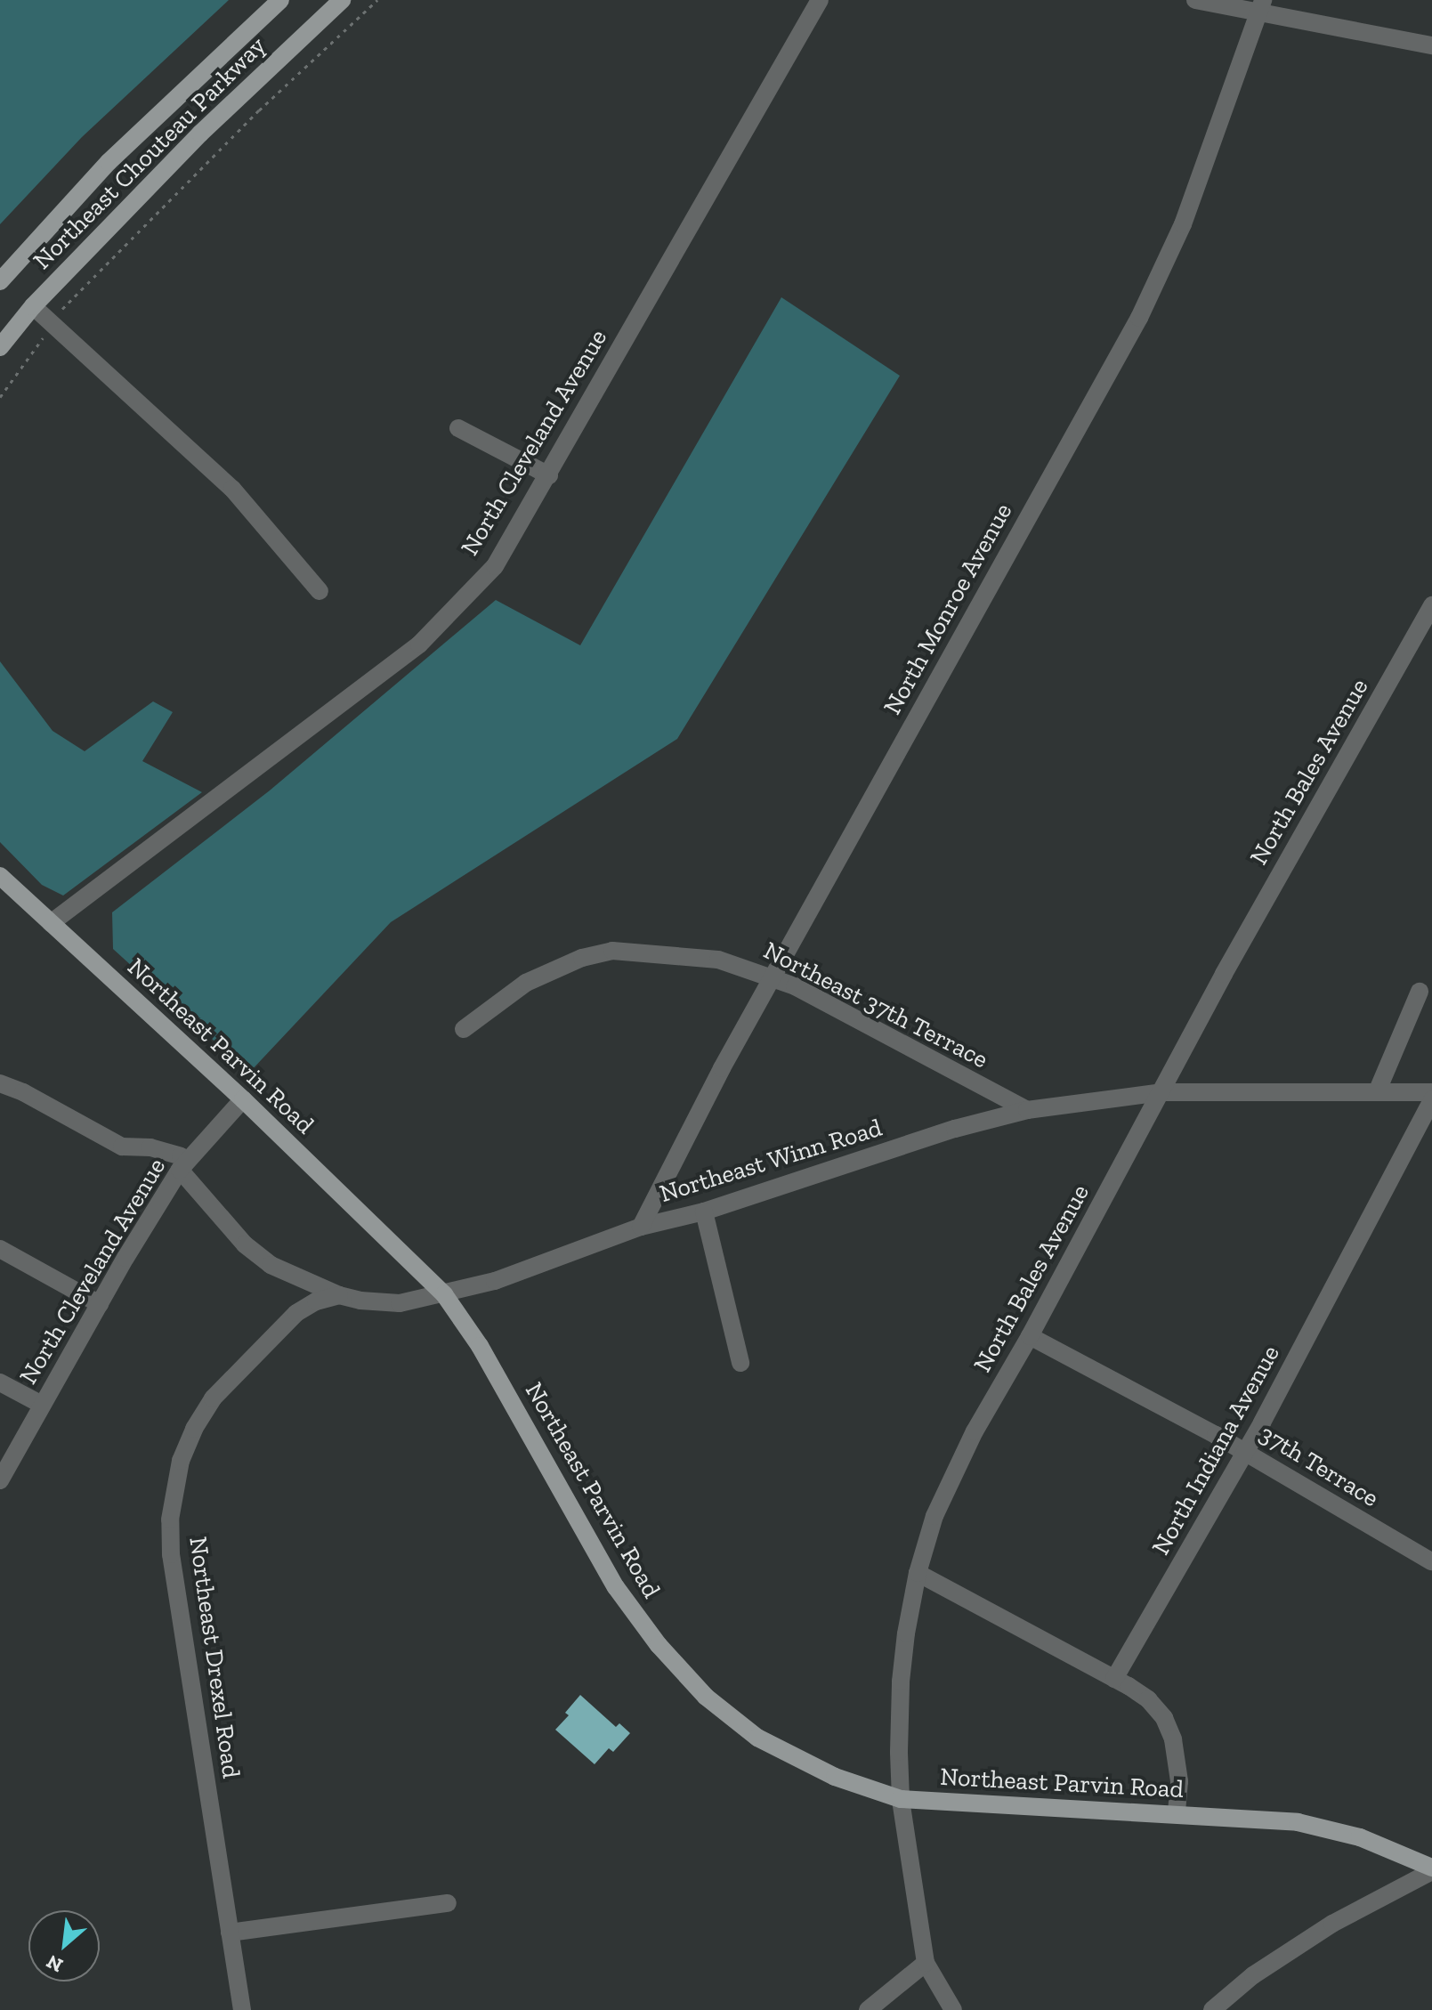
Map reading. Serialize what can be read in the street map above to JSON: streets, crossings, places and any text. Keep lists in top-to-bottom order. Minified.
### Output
{"streets":{"main road":["Northeast Chouteau Parkway","Northeast Parvin Road"],"street":["North Cleveland Avenue","North Monroe Avenue","North Bales Avenue","Northeast 37th Terrace","Northeast Winn Road","North Indiana Avenue","37th Terrace","Northeast Drexel Road"]},"crossings":[["North Cleveland Avenue","Northeast Parvin Road"],["North Cleveland Avenue","Northeast Winn Road"],["North Monroe Avenue","Northeast 37th Terrace"],["North Monroe Avenue","Northeast Winn Road"],["North Bales Avenue","Northeast Parvin Road"],["North Bales Avenue","Northeast Winn Road"],["North Bales Avenue","37th Terrace"],["Northeast 37th Terrace","Northeast Winn Road"],["Northeast Parvin Road","Northeast Winn Road"],["Northeast Winn Road","Northeast Drexel Road"],["North Indiana Avenue","37th Terrace"]],"north":"bottom left"}
